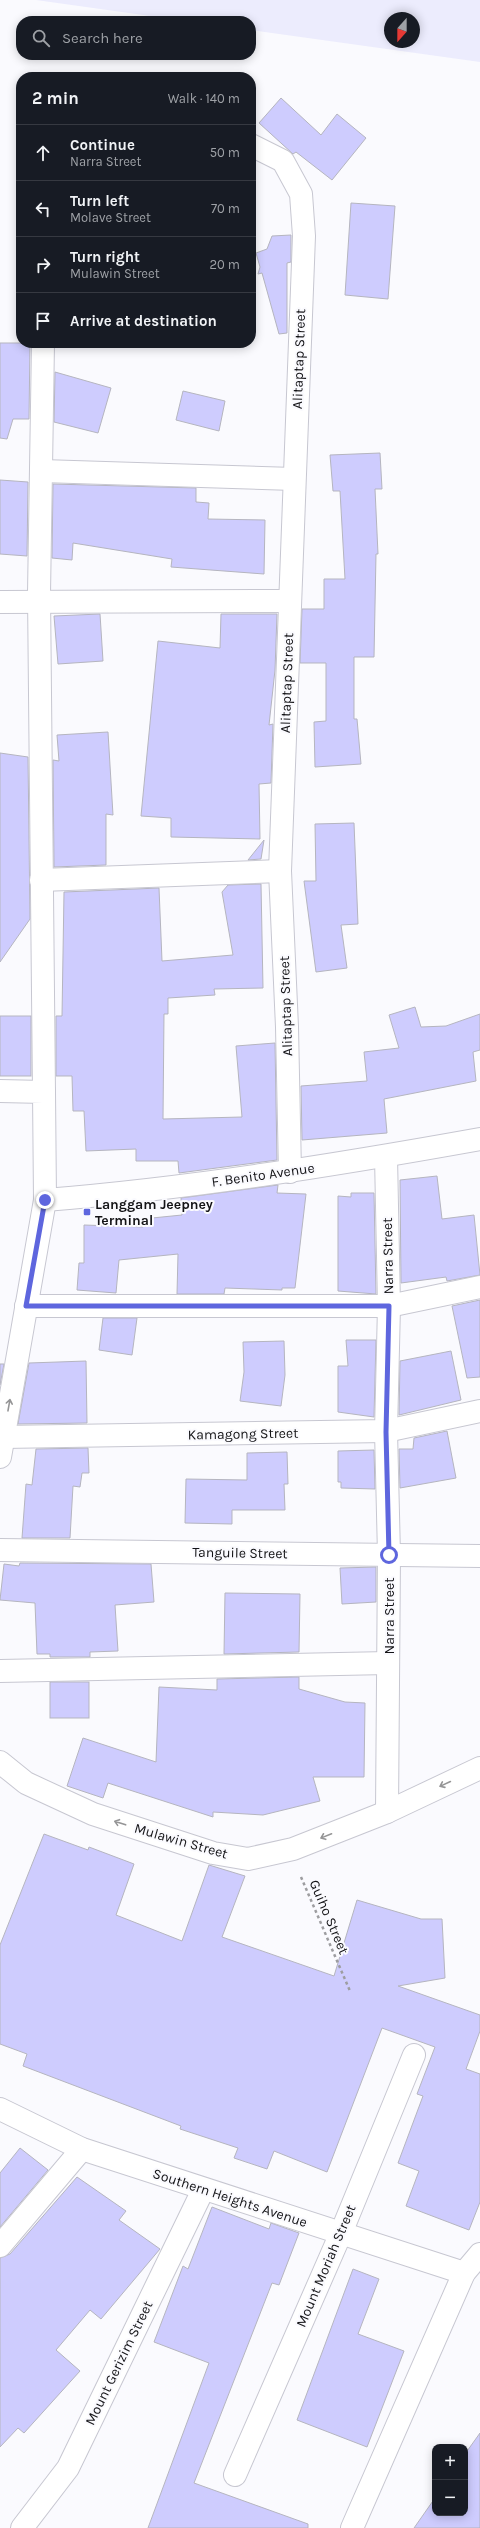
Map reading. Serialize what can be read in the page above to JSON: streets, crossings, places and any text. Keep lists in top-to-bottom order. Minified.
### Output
{"streets":{"street":["Alitaptap Street","F. Benito Avenue","Narra Street","Kamagong Street","Tanguile Street","Mulawin Street","Southern Heights Avenue","Mount Moriah Street","Mount Gerizim Street"],"path":["Guiho Street"]},"crossings":[["Alitaptap Street","F. Benito Avenue"],["F. Benito Avenue","Narra Street"],["Narra Street","Kamagong Street"],["Narra Street","Tanguile Street"],["Narra Street","Mulawin Street"],["Mulawin Street","Guiho Street"],["Southern Heights Avenue","Mount Moriah Street"],["Southern Heights Avenue","Mount Gerizim Street"]],"places":{"transit":["Langgam Jeepney Terminal"]},"north":"bottom","page":{"search":"Search here","heading":["2 min","Walk · 140 m"],"list":[["Continue","Narra Street","50 m"],["Turn left","Molave Street","70 m"],["Turn right","Mulawin Street","20 m"],"Arrive at destination"],"map_buttons":["+","−"]}}
